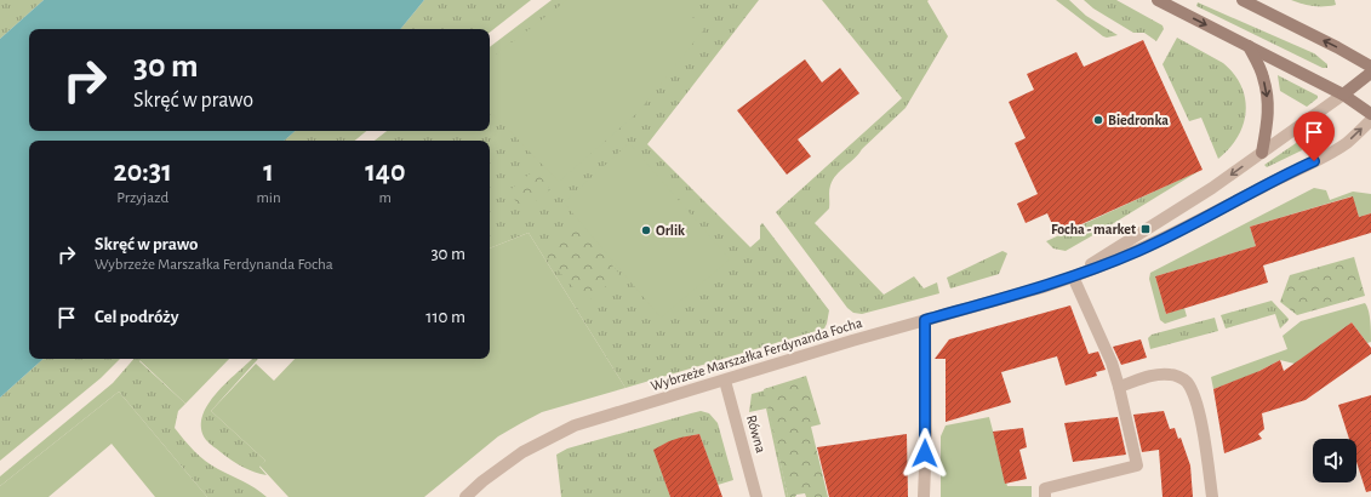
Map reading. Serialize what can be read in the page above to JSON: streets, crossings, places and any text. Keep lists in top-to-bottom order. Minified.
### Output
{"streets":{"main road":["Wybrzeże Marszałka Ferdynanda Focha"],"street":["Równa"]},"crossings":[["Wybrzeże Marszałka Ferdynanda Focha","Równa"]],"places":{"other":["Biedronka","Orlik"],"transit":["Focha - market"]},"page":{"turn":["30 m","Skręć w prawo"],"eta":["20:31","Przyjazd","1","min","140","m"],"list":[{"name":"Skręć w prawo","note":"Wybrzeże Marszałka Ferdynanda Focha","value":"30 m"},{"name":"Cel podróży","value":"110 m"}]}}
